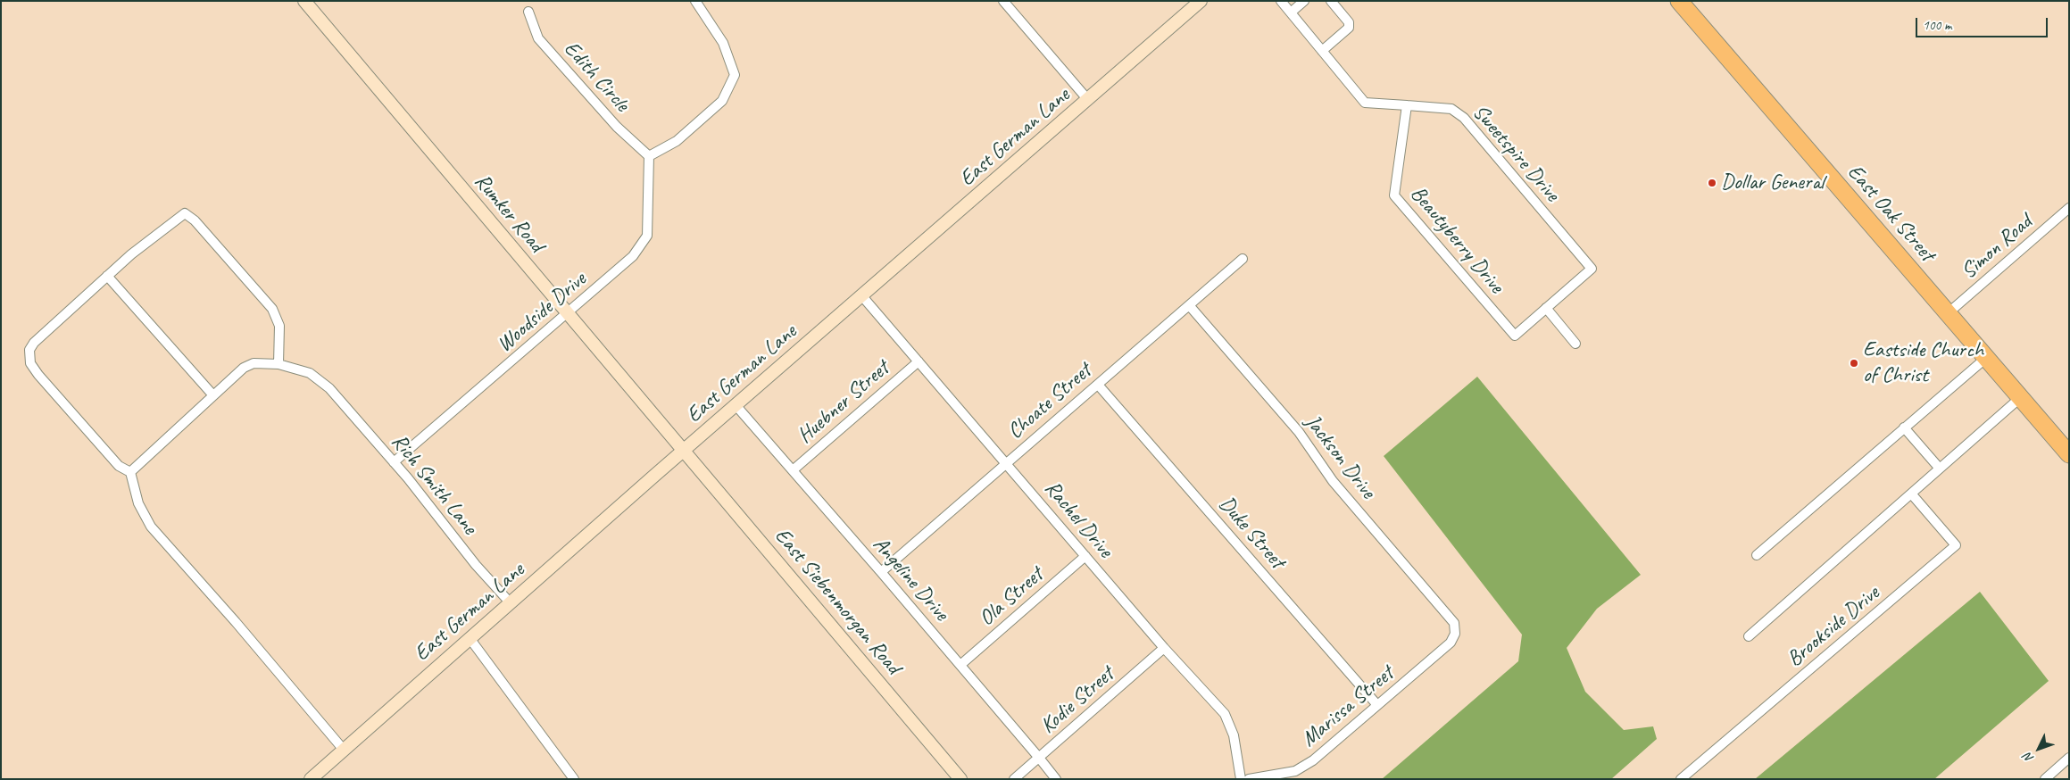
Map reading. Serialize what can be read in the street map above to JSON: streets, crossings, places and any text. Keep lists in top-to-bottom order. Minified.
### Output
{"streets":{"highway":["East Oak Street"],"street":["Edith Circle","East German Lane","Sweetspire Drive","Rumker Road","Beautyberry Drive","Simon Road","Woodside Drive","Choate Street","Huebner Street","Jackson Drive","Rich Smith Lane","Rachel Drive","Duke Street","Angeline Drive","Ola Street","East Siebenmorgan Road","Brookside Drive","Kodie Street","Marissa Street"]},"crossings":[["Edith Circle","Woodside Drive"],["East German Lane","Rumker Road"],["East German Lane","Rich Smith Lane"],["East German Lane","Rachel Drive"],["East German Lane","Angeline Drive"],["East German Lane","East Siebenmorgan Road"],["Sweetspire Drive","Beautyberry Drive"],["Rumker Road","Woodside Drive"],["Rumker Road","East Siebenmorgan Road"],["East Oak Street","Simon Road"],["Woodside Drive","Rich Smith Lane"],["Choate Street","Jackson Drive"],["Choate Street","Rachel Drive"],["Choate Street","Duke Street"],["Choate Street","Angeline Drive"],["Huebner Street","Rachel Drive"],["Huebner Street","Angeline Drive"],["Jackson Drive","Marissa Street"],["Rachel Drive","Ola Street"],["Rachel Drive","Kodie Street"],["Duke Street","Marissa Street"],["Angeline Drive","Ola Street"],["Angeline Drive","Kodie Street"]],"places":["Dollar General","Eastside Church of Christ"],"scale_bar":"100 m","north":"bottom left"}
